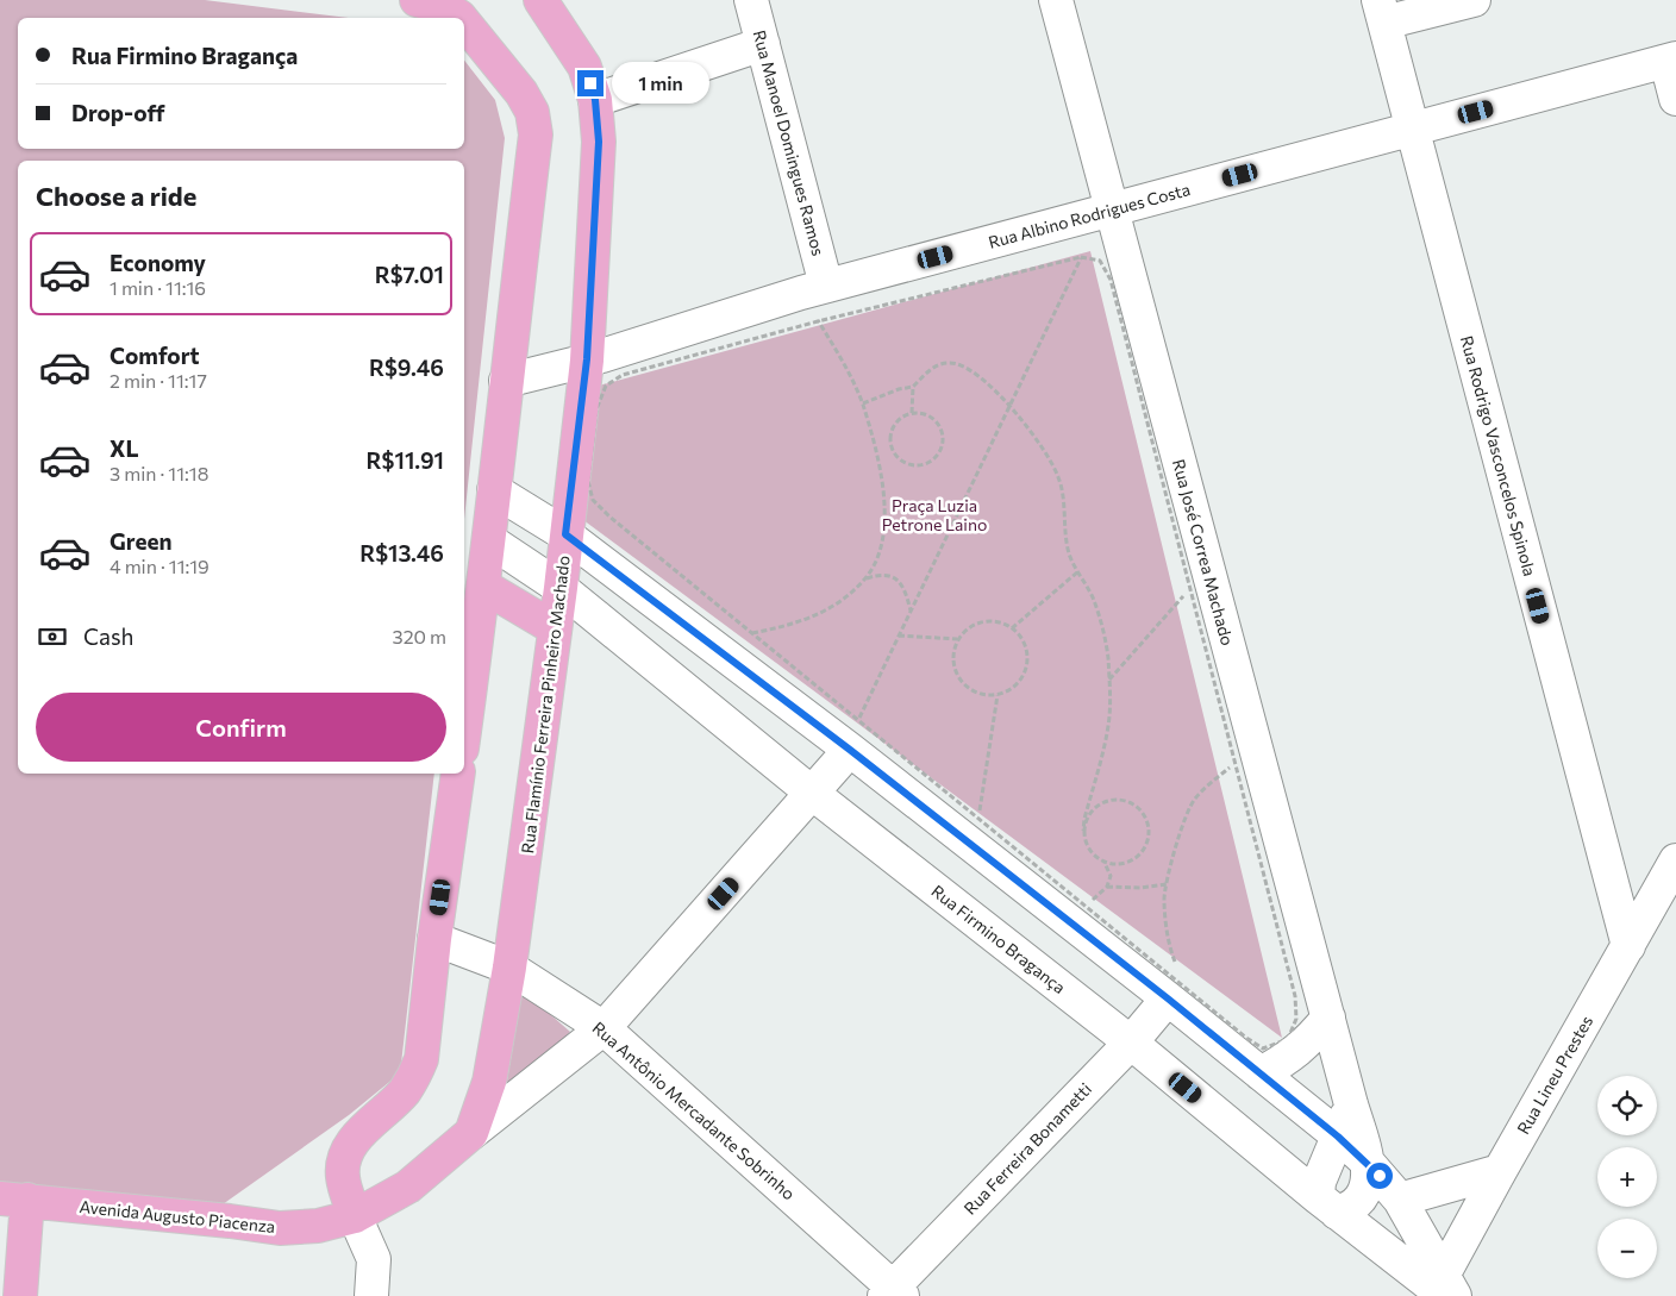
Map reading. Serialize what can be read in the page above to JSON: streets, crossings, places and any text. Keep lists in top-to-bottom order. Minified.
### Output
{"streets":{"main road":["Rua Flamínio Ferreira Pinheiro Machado","Avenida Augusto Piacenza"],"street":["Rua Manoel Domingues Ramos","Rua Albino Rodrigues Costa","Rua Rodrigo Vasconcelos Spinola","Rua José Correa Machado","Rua Firmino Bragança","Rua Lineu Prestes","Rua Antônio Mercadante Sobrinho","Rua Ferreira Bonametti"]},"crossings":[["Rua Manoel Domingues Ramos","Rua Albino Rodrigues Costa"],["Rua Albino Rodrigues Costa","Rua Rodrigo Vasconcelos Spinola"],["Rua Albino Rodrigues Costa","Rua José Correa Machado"],["Rua Albino Rodrigues Costa","Rua Flamínio Ferreira Pinheiro Machado"],["Rua Rodrigo Vasconcelos Spinola","Rua Lineu Prestes"],["Rua Flamínio Ferreira Pinheiro Machado","Rua Firmino Bragança"],["Rua Flamínio Ferreira Pinheiro Machado","Rua Antônio Mercadante Sobrinho"],["Rua Firmino Bragança","Rua Lineu Prestes"],["Rua Firmino Bragança","Rua Ferreira Bonametti"],["Rua Antônio Mercadante Sobrinho","Rua Ferreira Bonametti"]],"parks":["Praça Luzia Petrone Laino"],"page":{"banner":["Rua Firmino Bragança","Drop-off"],"bubble":"1 min","heading":"Choose a ride","list":[{"name":"Economy","note":"1 min · 11:16","value":"R$7.01"},{"name":"Comfort","note":"2 min · 11:17","value":"R$9.46"},{"name":"XL","note":"3 min · 11:18","value":"R$11.91"},{"name":"Green","note":"4 min · 11:19","value":"R$13.46"}],"pay":["Cash","320 m"],"buttons":"Confirm","map_buttons":["+","−"]}}
